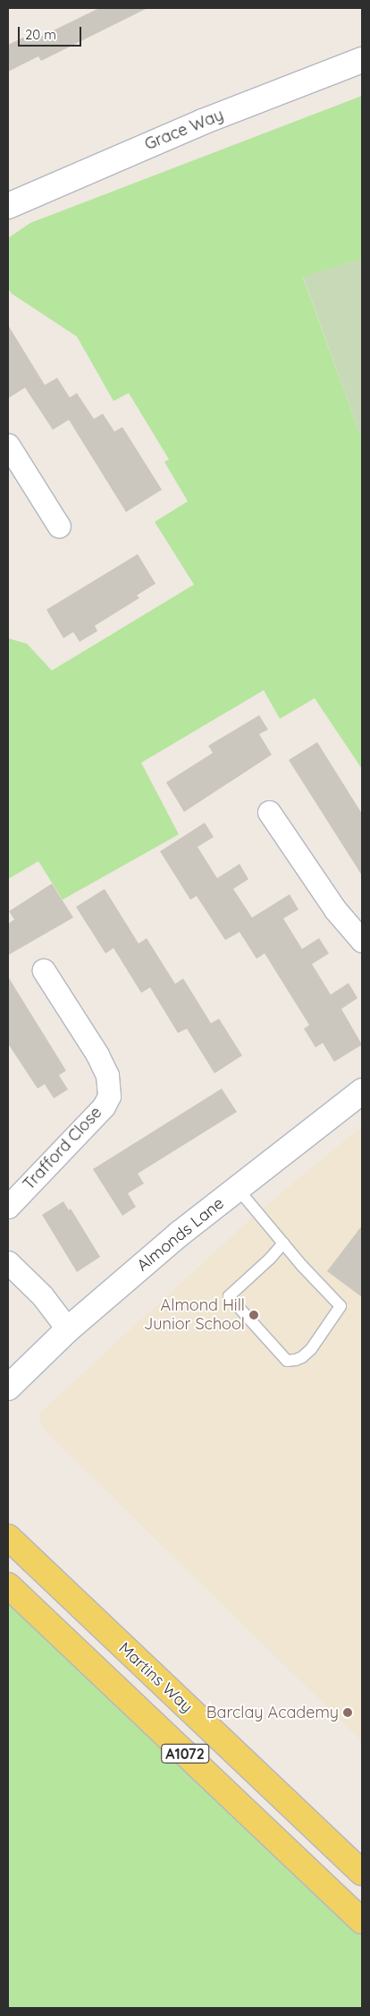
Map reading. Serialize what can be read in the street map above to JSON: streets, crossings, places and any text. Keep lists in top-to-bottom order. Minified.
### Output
{"streets":{"main road":["Martins Way","A1072"],"street":["Grace Way","Trafford Close","Almonds Lane"]},"places":["Almond Hill Junior School","Barclay Academy"],"scale_bar":"20 m"}
